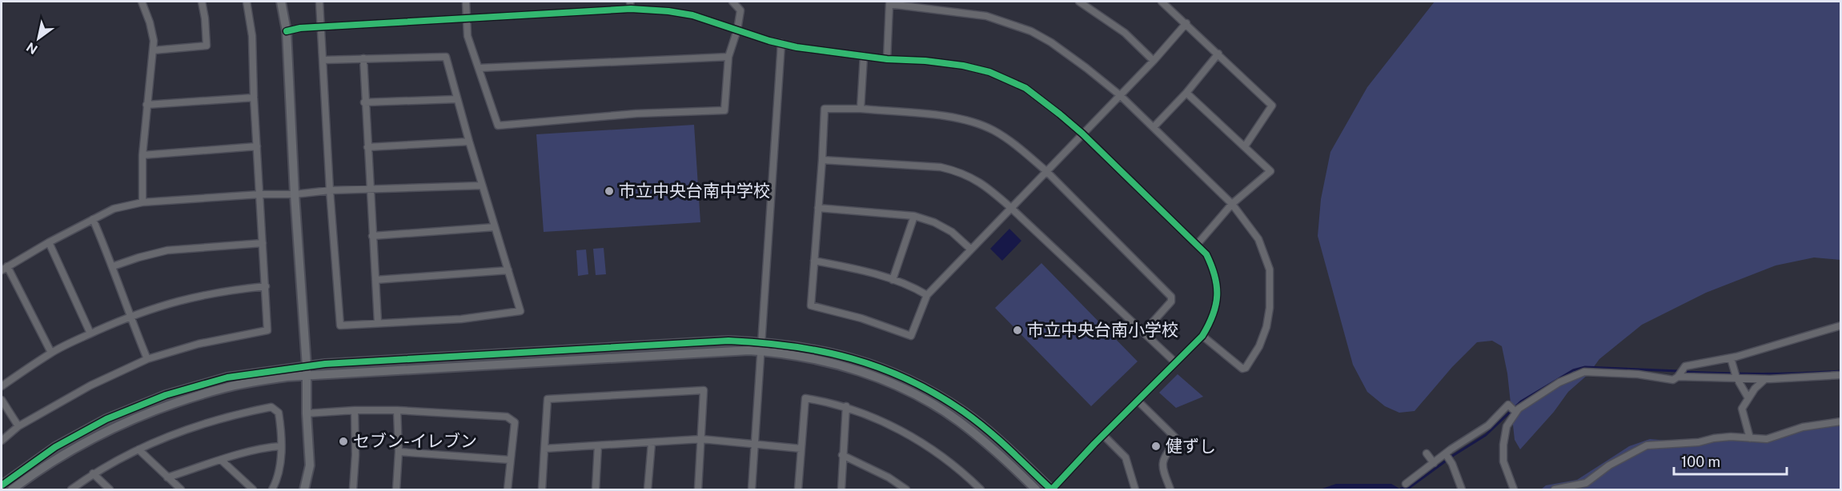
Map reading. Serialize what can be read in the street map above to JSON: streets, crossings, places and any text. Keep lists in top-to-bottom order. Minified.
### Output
{"places":["市立中央台南中学校","市立中央台南小学校","セブン-イレブン","健ずし"],"scale_bar":"100 m","north":"bottom left"}
